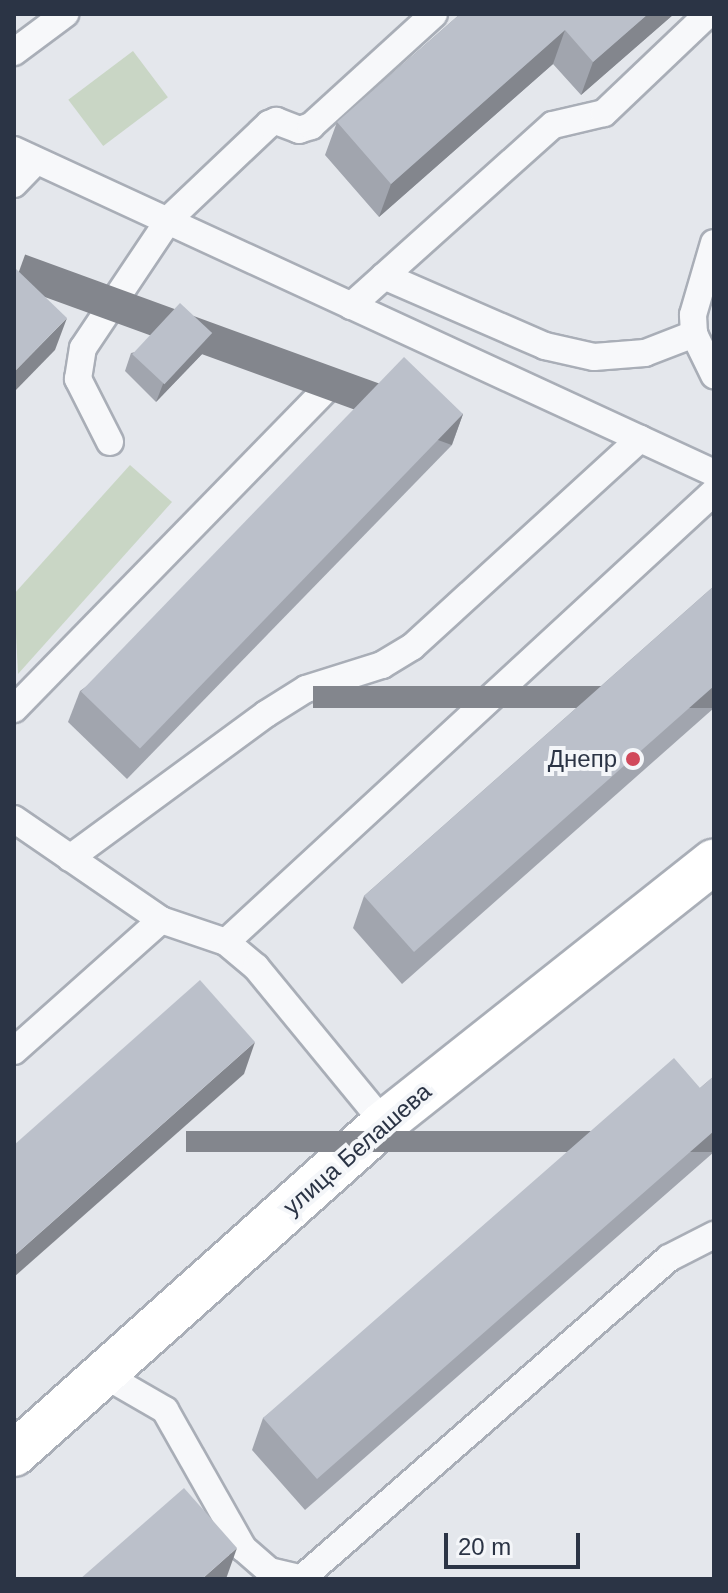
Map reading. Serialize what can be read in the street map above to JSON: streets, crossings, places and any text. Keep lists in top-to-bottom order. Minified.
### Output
{"streets":{"main road":["улица Белашева"]},"places":["Днепр"],"scale_bar":"20 m"}
